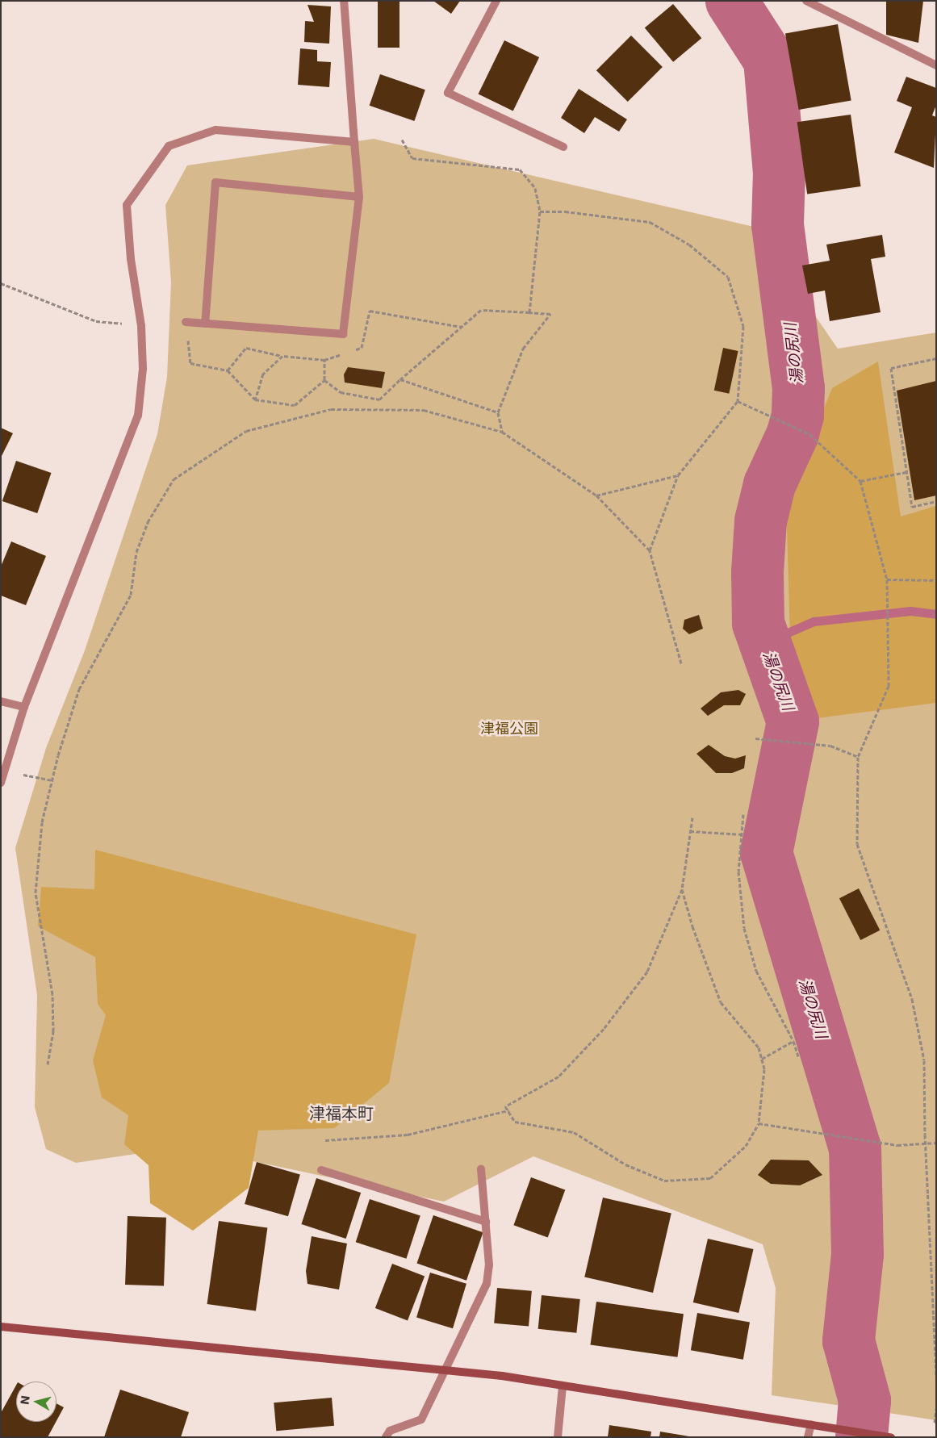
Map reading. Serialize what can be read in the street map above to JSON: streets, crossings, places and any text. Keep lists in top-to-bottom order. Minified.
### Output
{"districts":["津福本町"],"water":["湯の尻川"],"parks":["津福公園"],"north":"left"}
